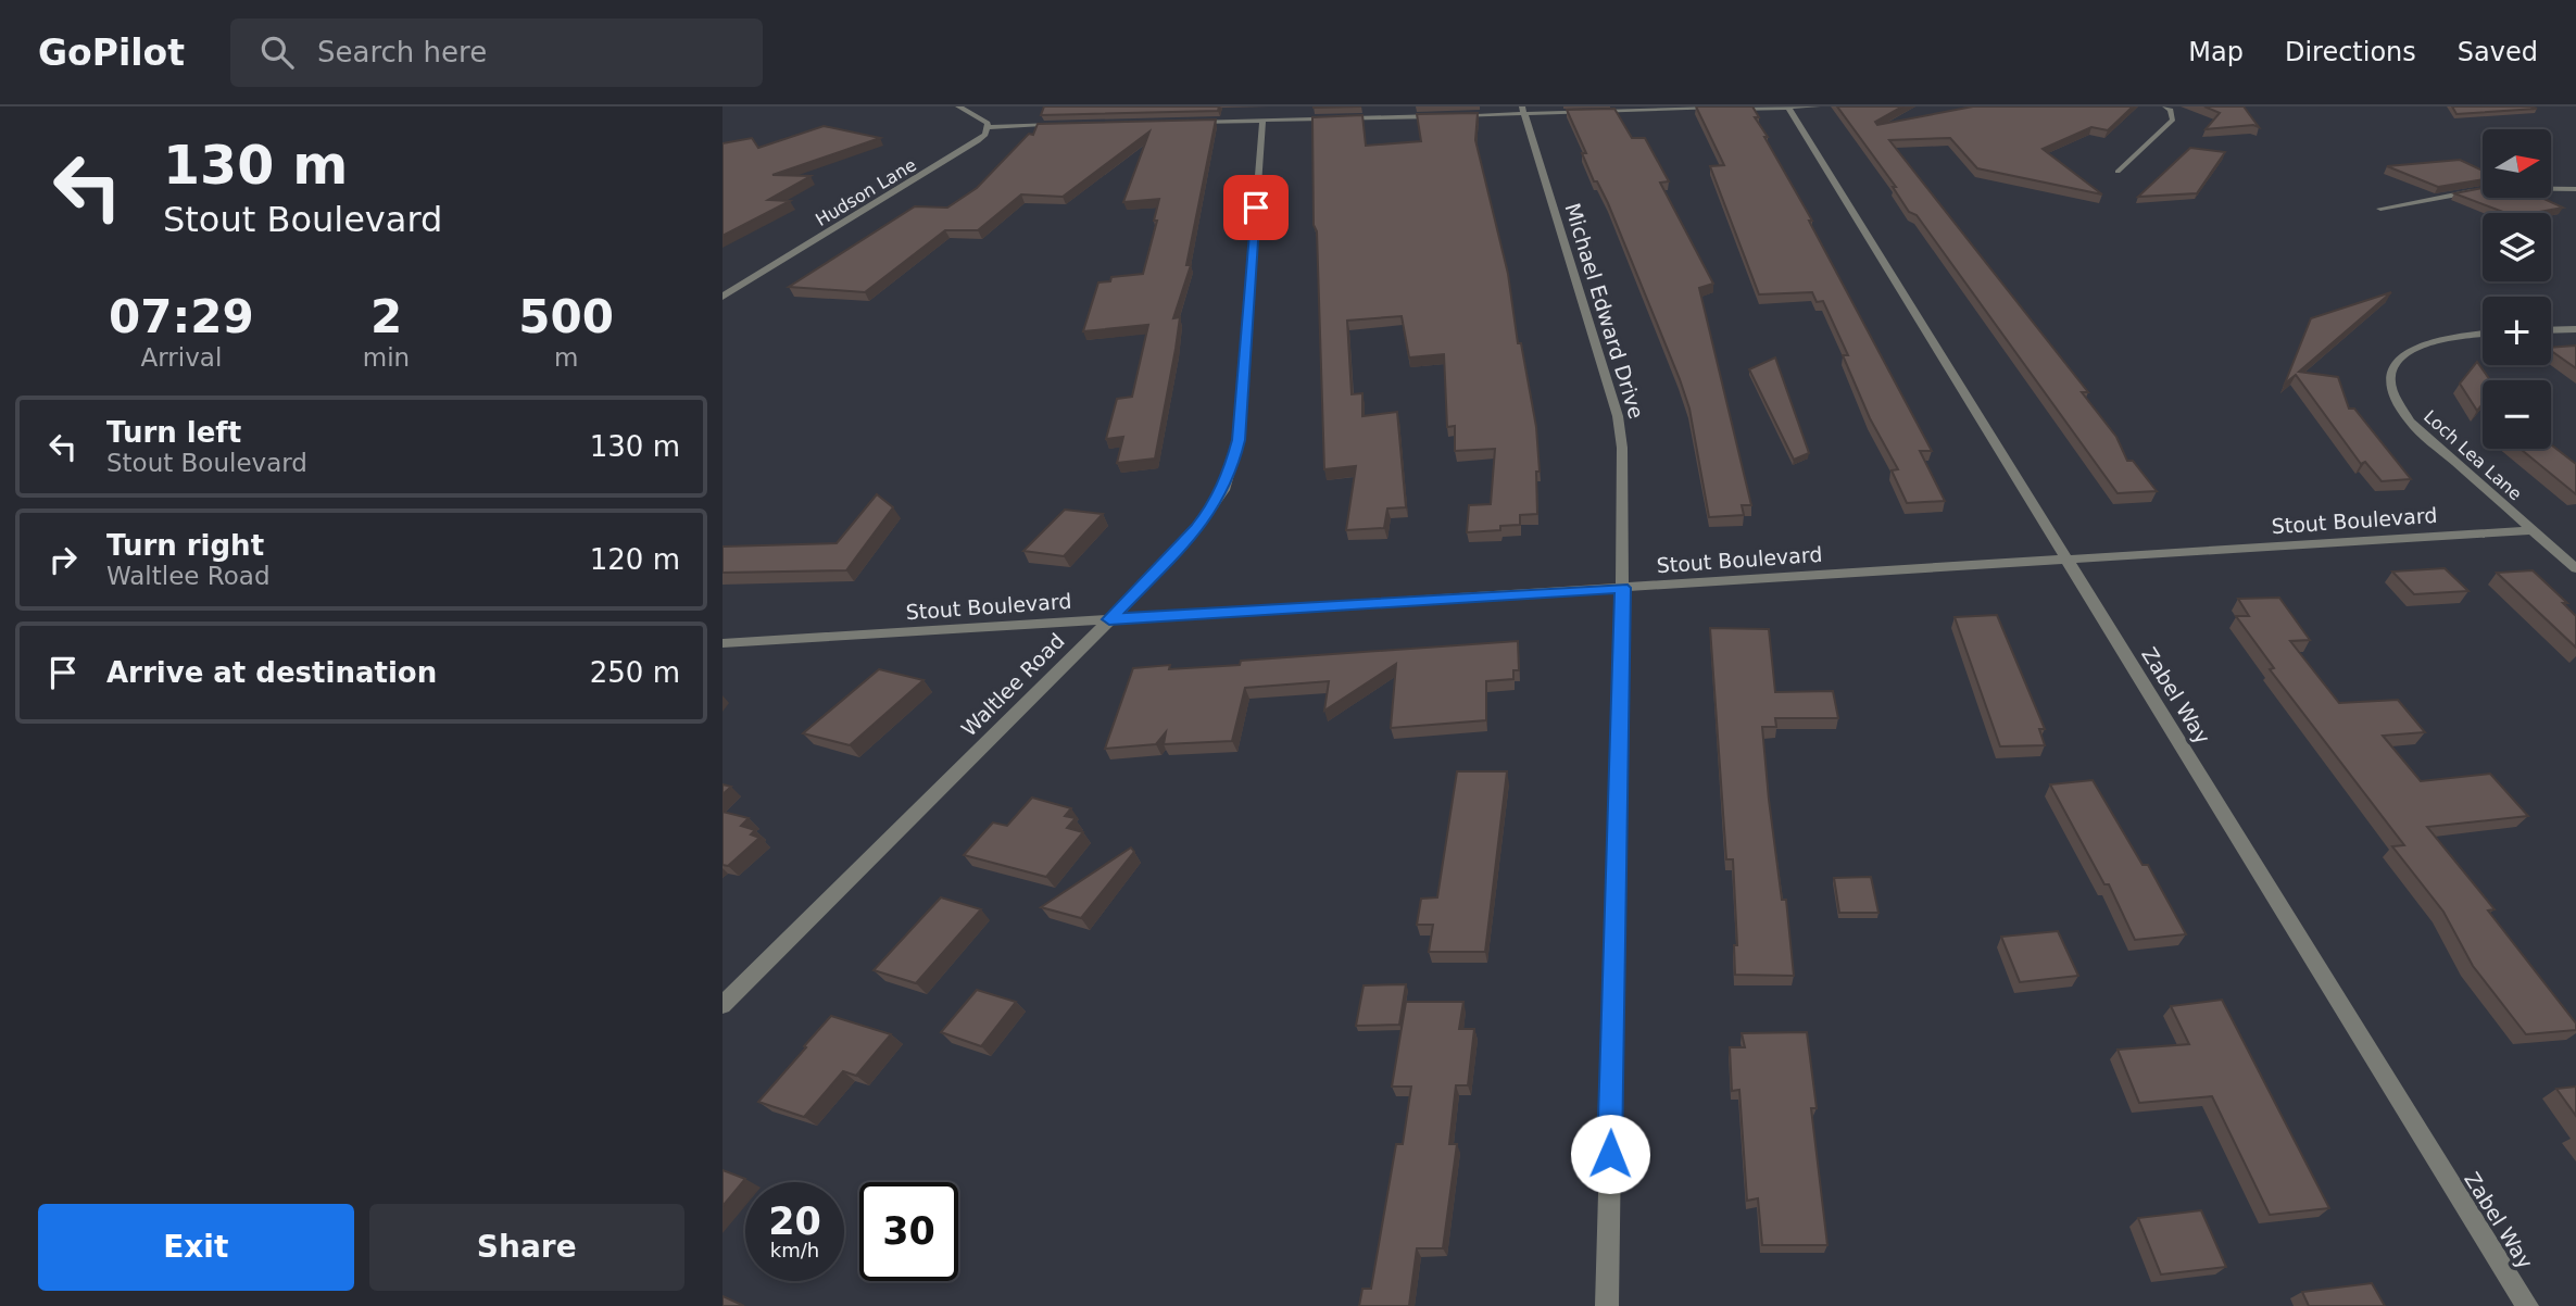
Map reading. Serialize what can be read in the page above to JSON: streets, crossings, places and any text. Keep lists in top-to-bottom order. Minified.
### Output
{"streets":{"street":["Hudson Lane","Michael Edward Drive","Loch Lea Lane","Stout Boulevard","Waltlee Road","Zabel Way"]},"crossings":[["Michael Edward Drive","Stout Boulevard"],["Loch Lea Lane","Stout Boulevard"],["Stout Boulevard","Waltlee Road"],["Stout Boulevard","Zabel Way"]],"north":"right","page":{"header":"GoPilot","search":"Search here","nav":["Map","Directions","Saved"],"turn":["130 m","Stout Boulevard"],"map_buttons":["+","−"],"eta":["07:29","Arrival","2","min","500","m"],"list":[{"name":"Turn left","note":"Stout Boulevard","value":"130 m"},{"name":"Turn right","note":"Waltlee Road","value":"120 m"},{"name":"Arrive at destination","value":"250 m"}],"speed":"20 km/h","limit":"30","buttons":["Exit","Share"]}}
